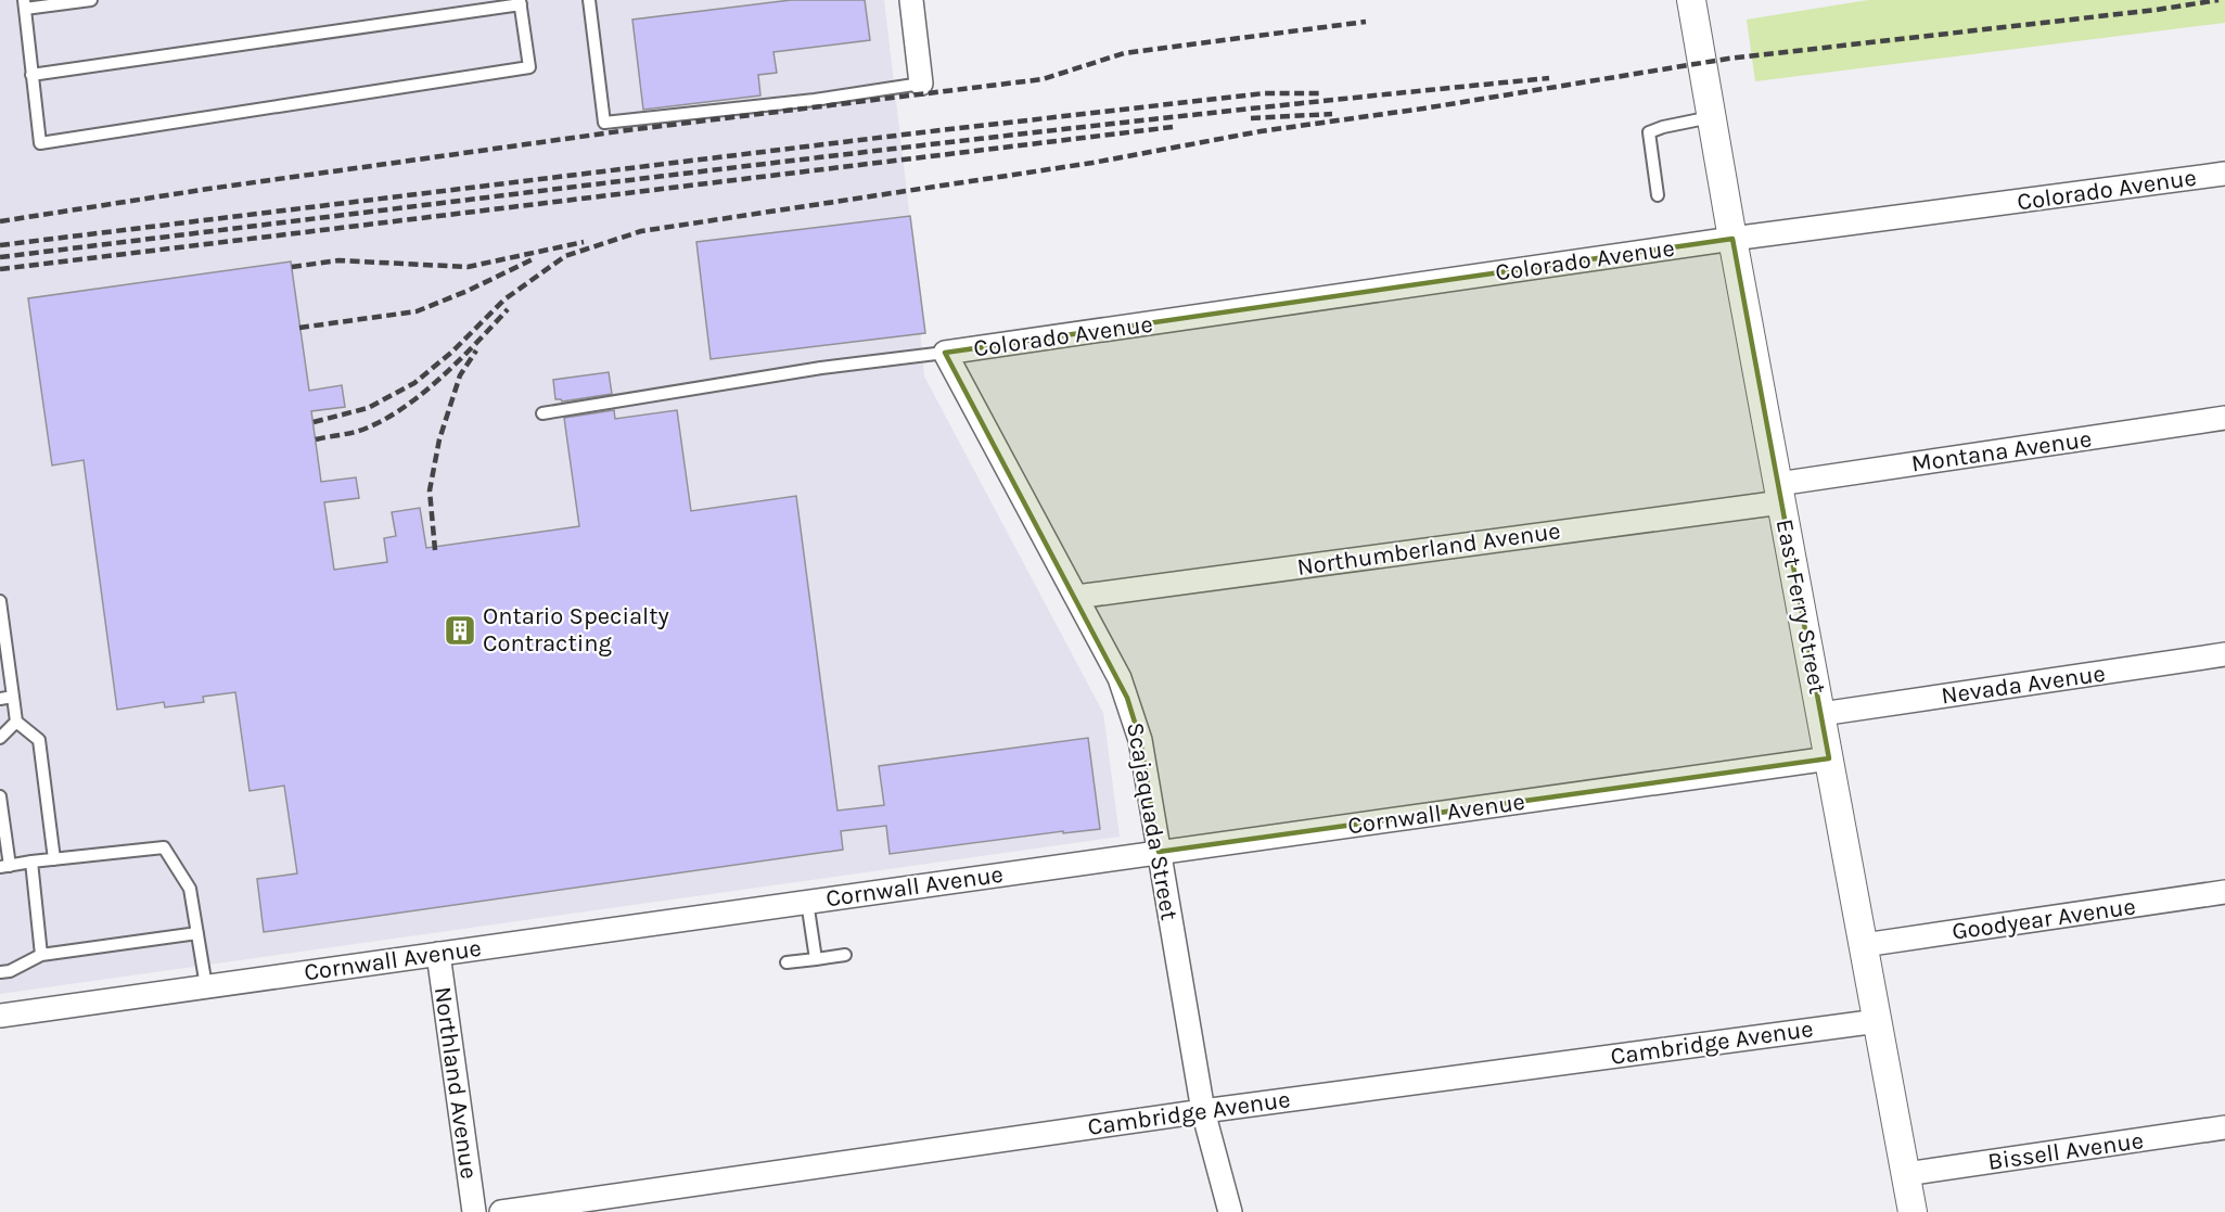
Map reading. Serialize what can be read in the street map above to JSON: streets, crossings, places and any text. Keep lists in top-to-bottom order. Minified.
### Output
{"streets":{"street":["Colorado Avenue","Montana Avenue","Northumberland Avenue","East Ferry Street","Nevada Avenue","Cornwall Avenue","Scajaquada Street","Goodyear Avenue","Cambridge Avenue","Northland Avenue","Bissell Avenue"]},"crossings":[["Colorado Avenue","East Ferry Street"],["Colorado Avenue","Scajaquada Street"],["Montana Avenue","Northumberland Avenue"],["Montana Avenue","East Ferry Street"],["Northumberland Avenue","East Ferry Street"],["Northumberland Avenue","Scajaquada Street"],["East Ferry Street","Nevada Avenue"],["East Ferry Street","Cornwall Avenue"],["East Ferry Street","Goodyear Avenue"],["East Ferry Street","Cambridge Avenue"],["East Ferry Street","Bissell Avenue"],["Cornwall Avenue","Scajaquada Street"],["Cornwall Avenue","Northland Avenue"],["Scajaquada Street","Cambridge Avenue"]],"places":{"building":["Ontario Specialty Contracting"]}}
